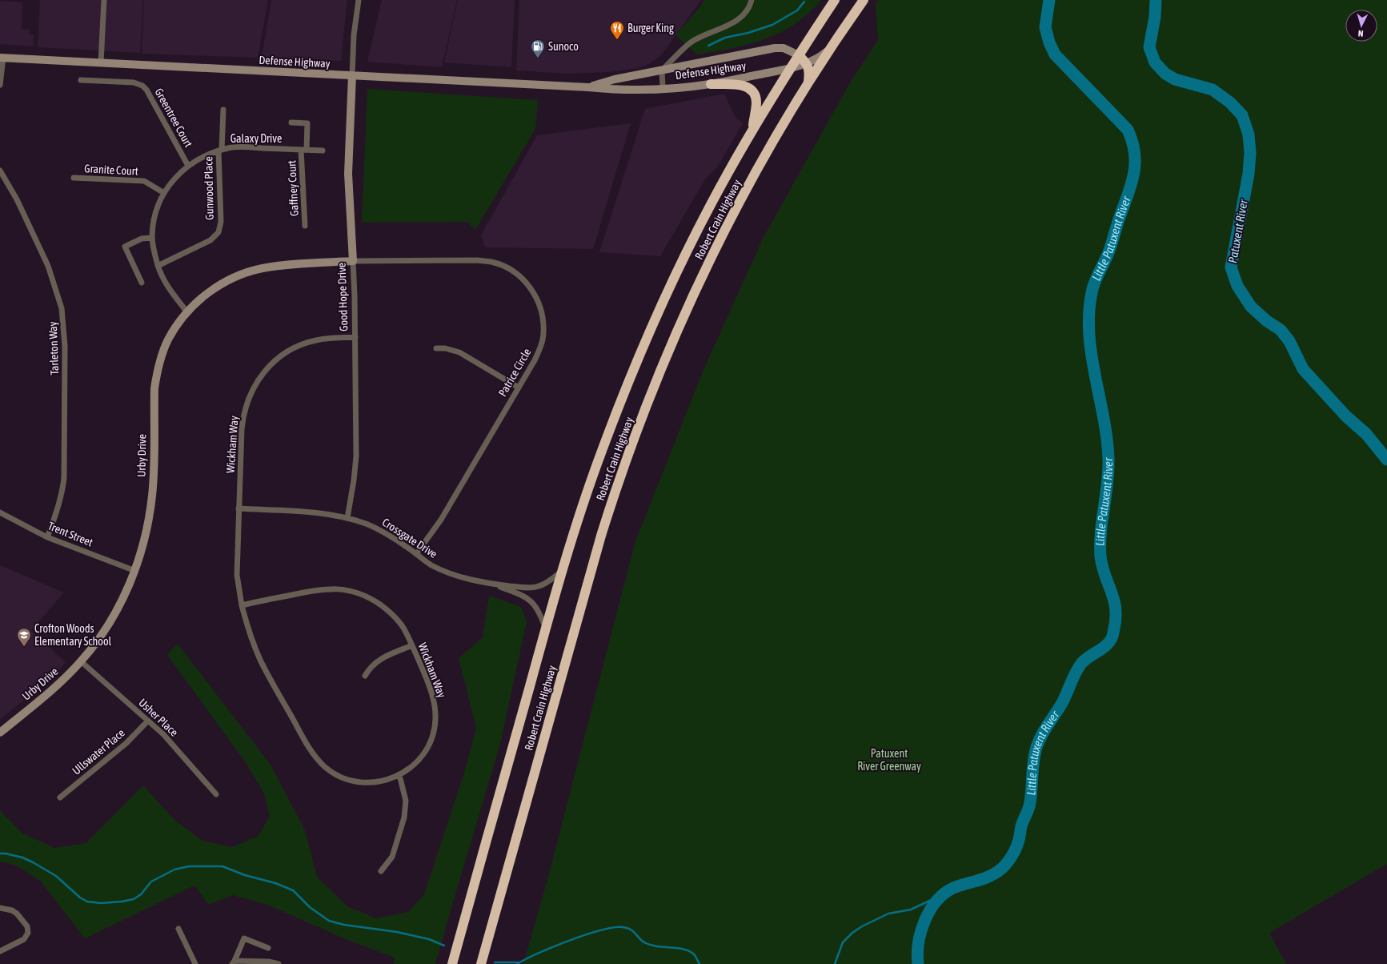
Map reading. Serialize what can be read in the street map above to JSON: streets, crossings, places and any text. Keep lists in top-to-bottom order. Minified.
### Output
{"streets":{"highway":["Robert Crain Highway"],"main road":["Defense Highway","Good Hope Drive","Urby Drive"],"street":["Greentree Court","Galaxy Drive","Granite Court","Gunwood Place","Gaffney Court","Tarleton Way","Patrice Circle","Wickham Way","Trent Street","Crossgate Drive","Usher Place","Ullswater Place"]},"crossings":[["Defense Highway","Robert Crain Highway"],["Defense Highway","Good Hope Drive"],["Greentree Court","Galaxy Drive"],["Galaxy Drive","Granite Court"],["Galaxy Drive","Gunwood Place"],["Galaxy Drive","Gaffney Court"],["Galaxy Drive","Urby Drive"],["Robert Crain Highway","Crossgate Drive"],["Good Hope Drive","Patrice Circle"],["Good Hope Drive","Wickham Way"],["Good Hope Drive","Urby Drive"],["Good Hope Drive","Crossgate Drive"],["Tarleton Way","Trent Street"],["Patrice Circle","Urby Drive"],["Patrice Circle","Crossgate Drive"],["Wickham Way","Crossgate Drive"],["Urby Drive","Trent Street"],["Urby Drive","Usher Place"],["Usher Place","Ullswater Place"]],"water":["Patuxent River","Little Patuxent River"],"parks":["Patuxent River Greenway"],"places":{"restaurant":["Burger King"],"fuel station":["Sunoco"],"school or university":["Crofton Woods Elementary School"]},"north":"bottom"}
